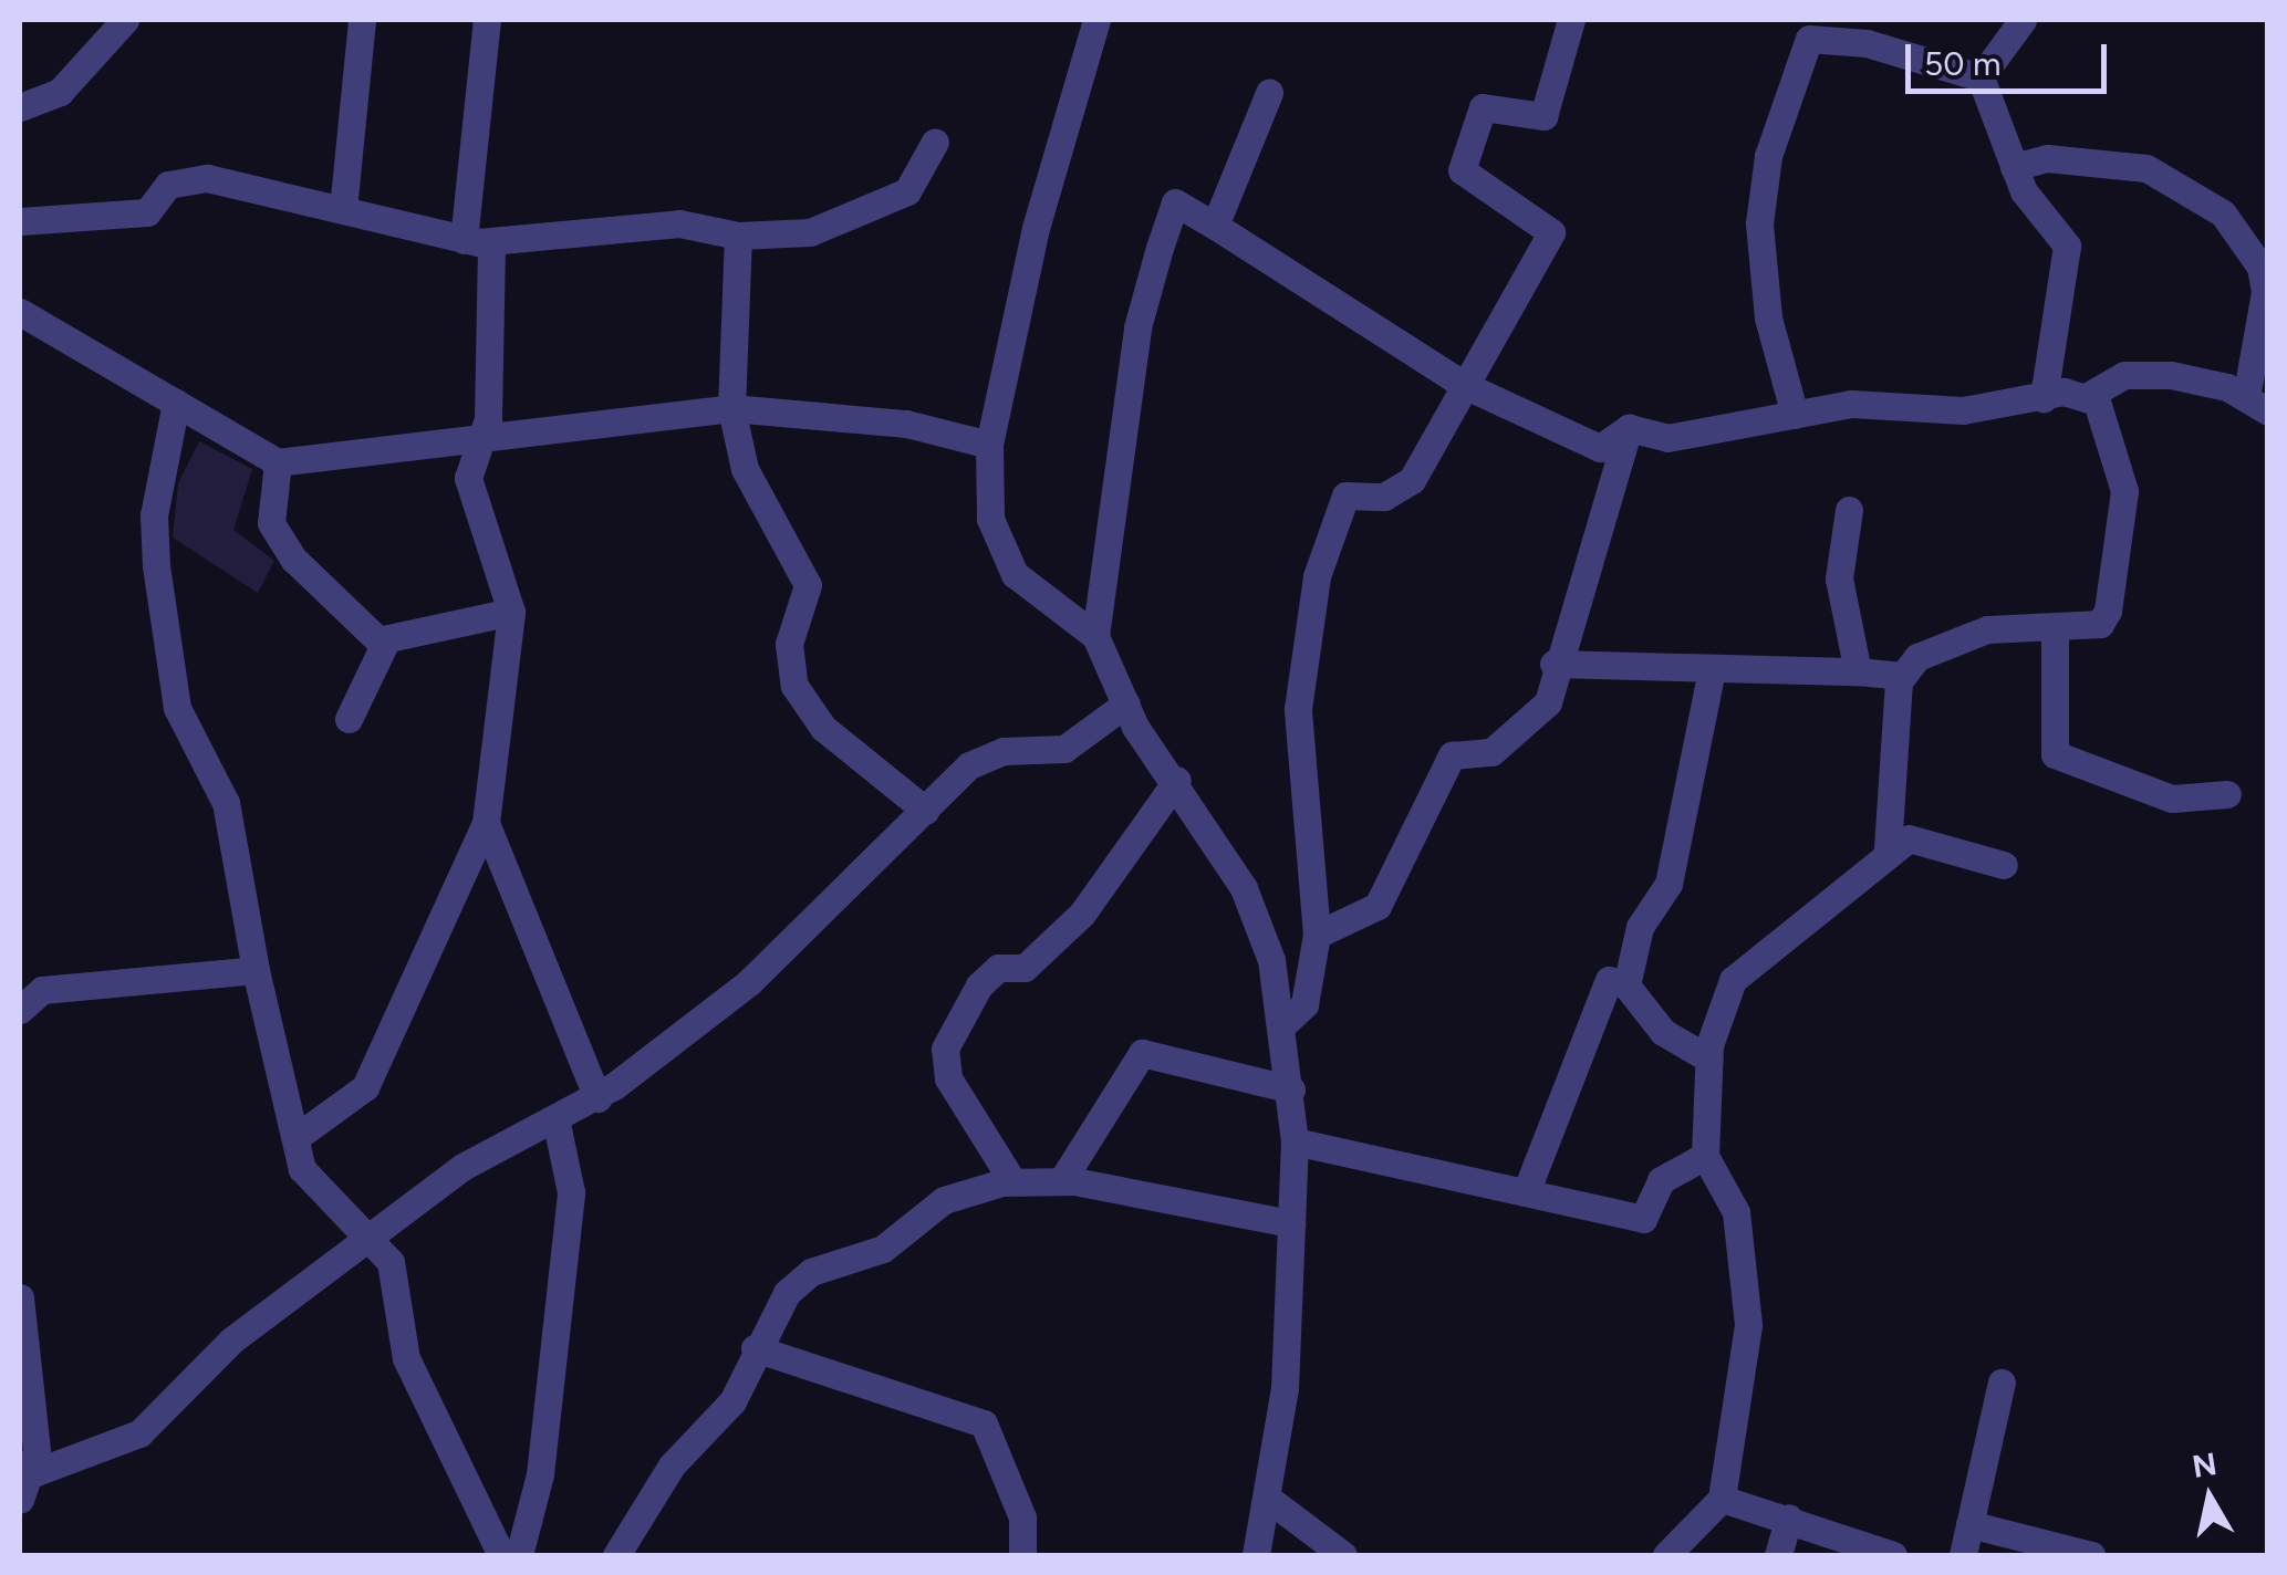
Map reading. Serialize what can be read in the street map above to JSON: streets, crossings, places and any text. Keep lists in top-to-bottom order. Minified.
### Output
{"scale_bar":"50 m","north":"top"}
